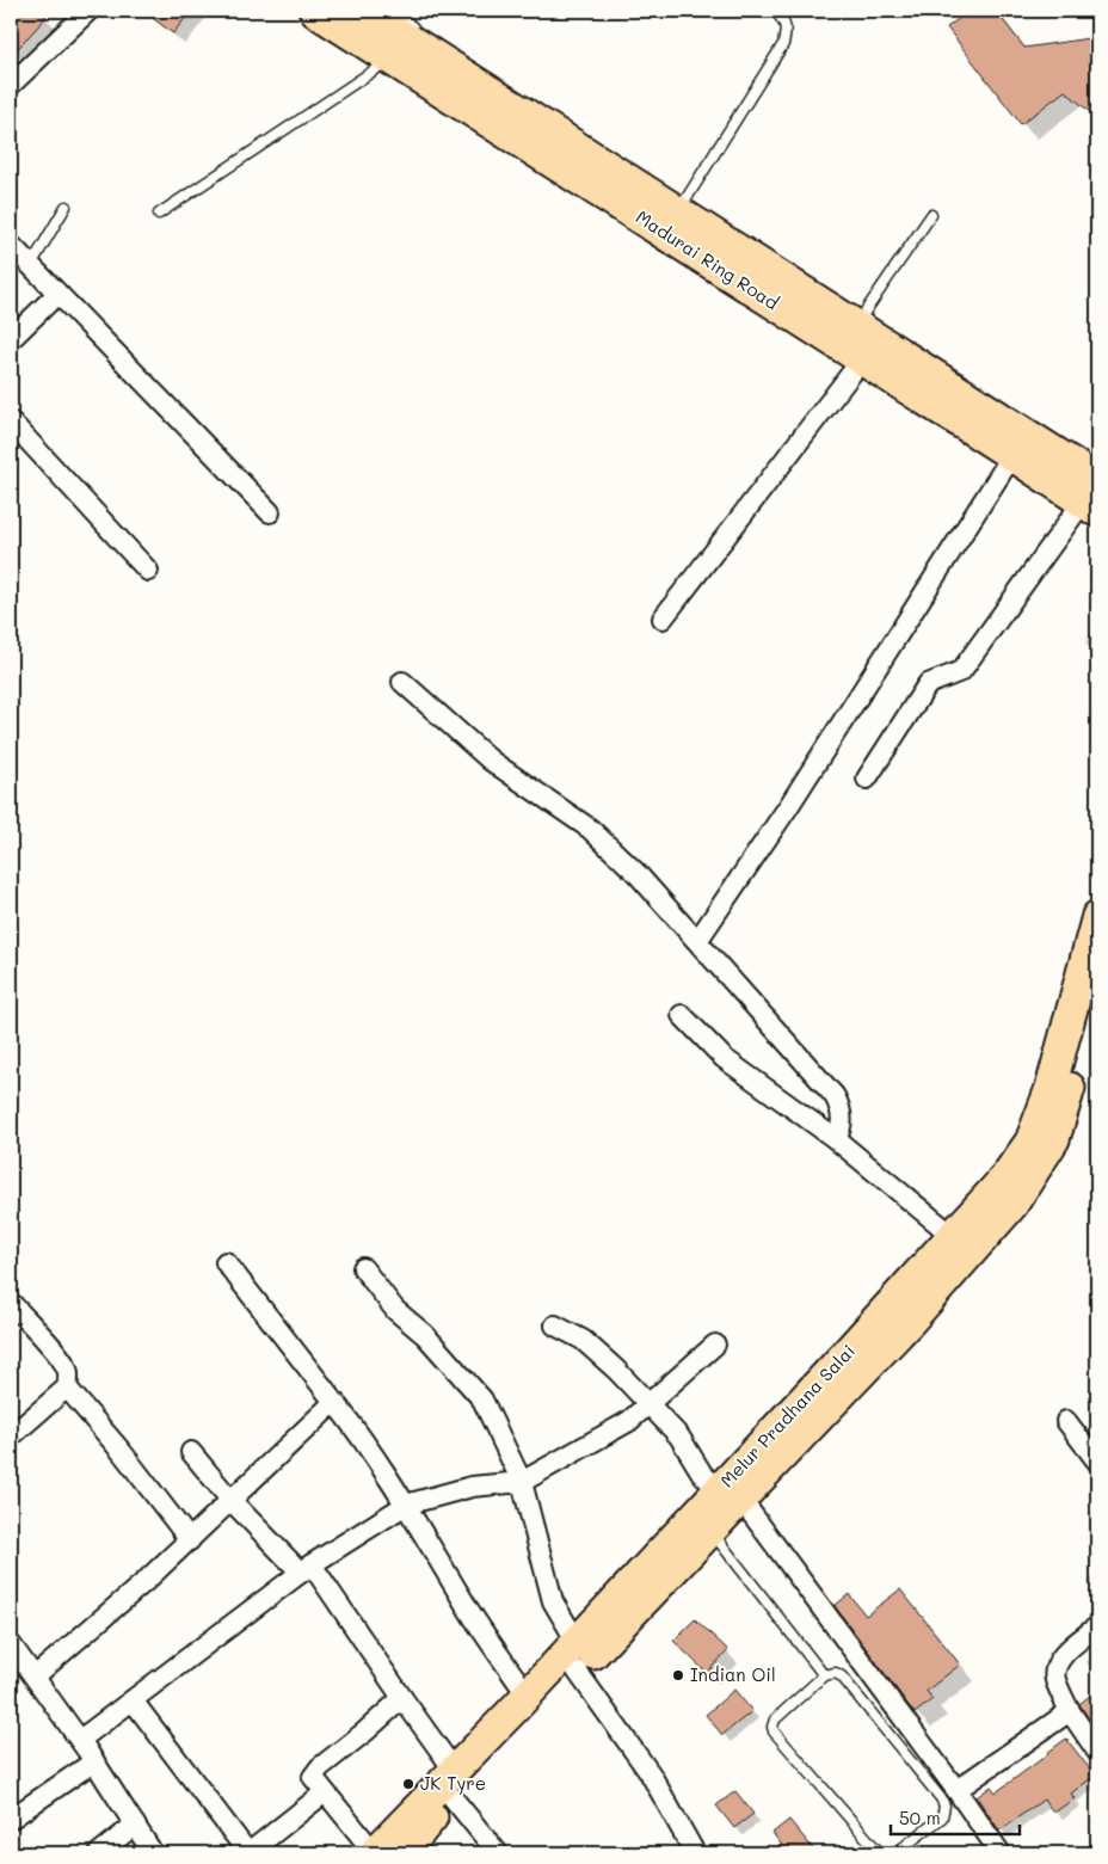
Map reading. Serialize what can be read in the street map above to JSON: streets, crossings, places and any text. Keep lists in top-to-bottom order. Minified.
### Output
{"streets":{"highway":["Madurai Ring Road"],"main road":["Melur Pradhana Salai"]},"places":["Indian Oil","JK Tyre"],"scale_bar":"50 m"}
